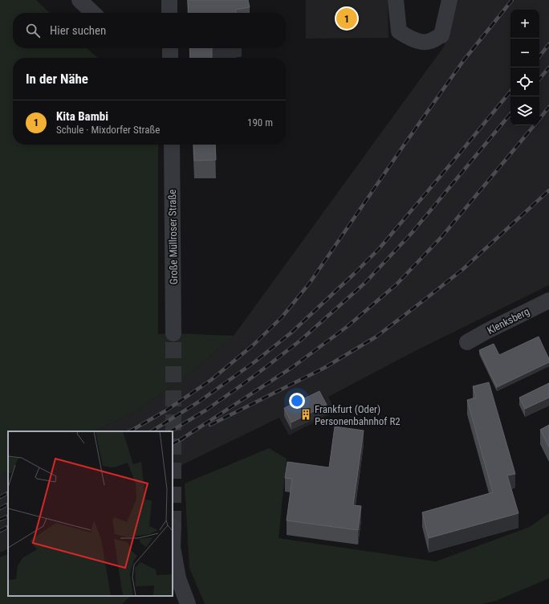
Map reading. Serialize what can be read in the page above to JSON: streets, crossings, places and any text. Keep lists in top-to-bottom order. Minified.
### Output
{"streets":{"street":["Große Müllroser Straße","Klenksberg"]},"places":{"building":["Frankfurt (Oder) Personenbahnhof R2"]},"page":{"pins":"1","map_buttons":["+","−"],"search":"Hier suchen","heading":"In der Nähe","list":[{"mark":"1","name":"Kita Bambi","note":"Schule · Mixdorfer Straße","value":"190 m"}]}}
